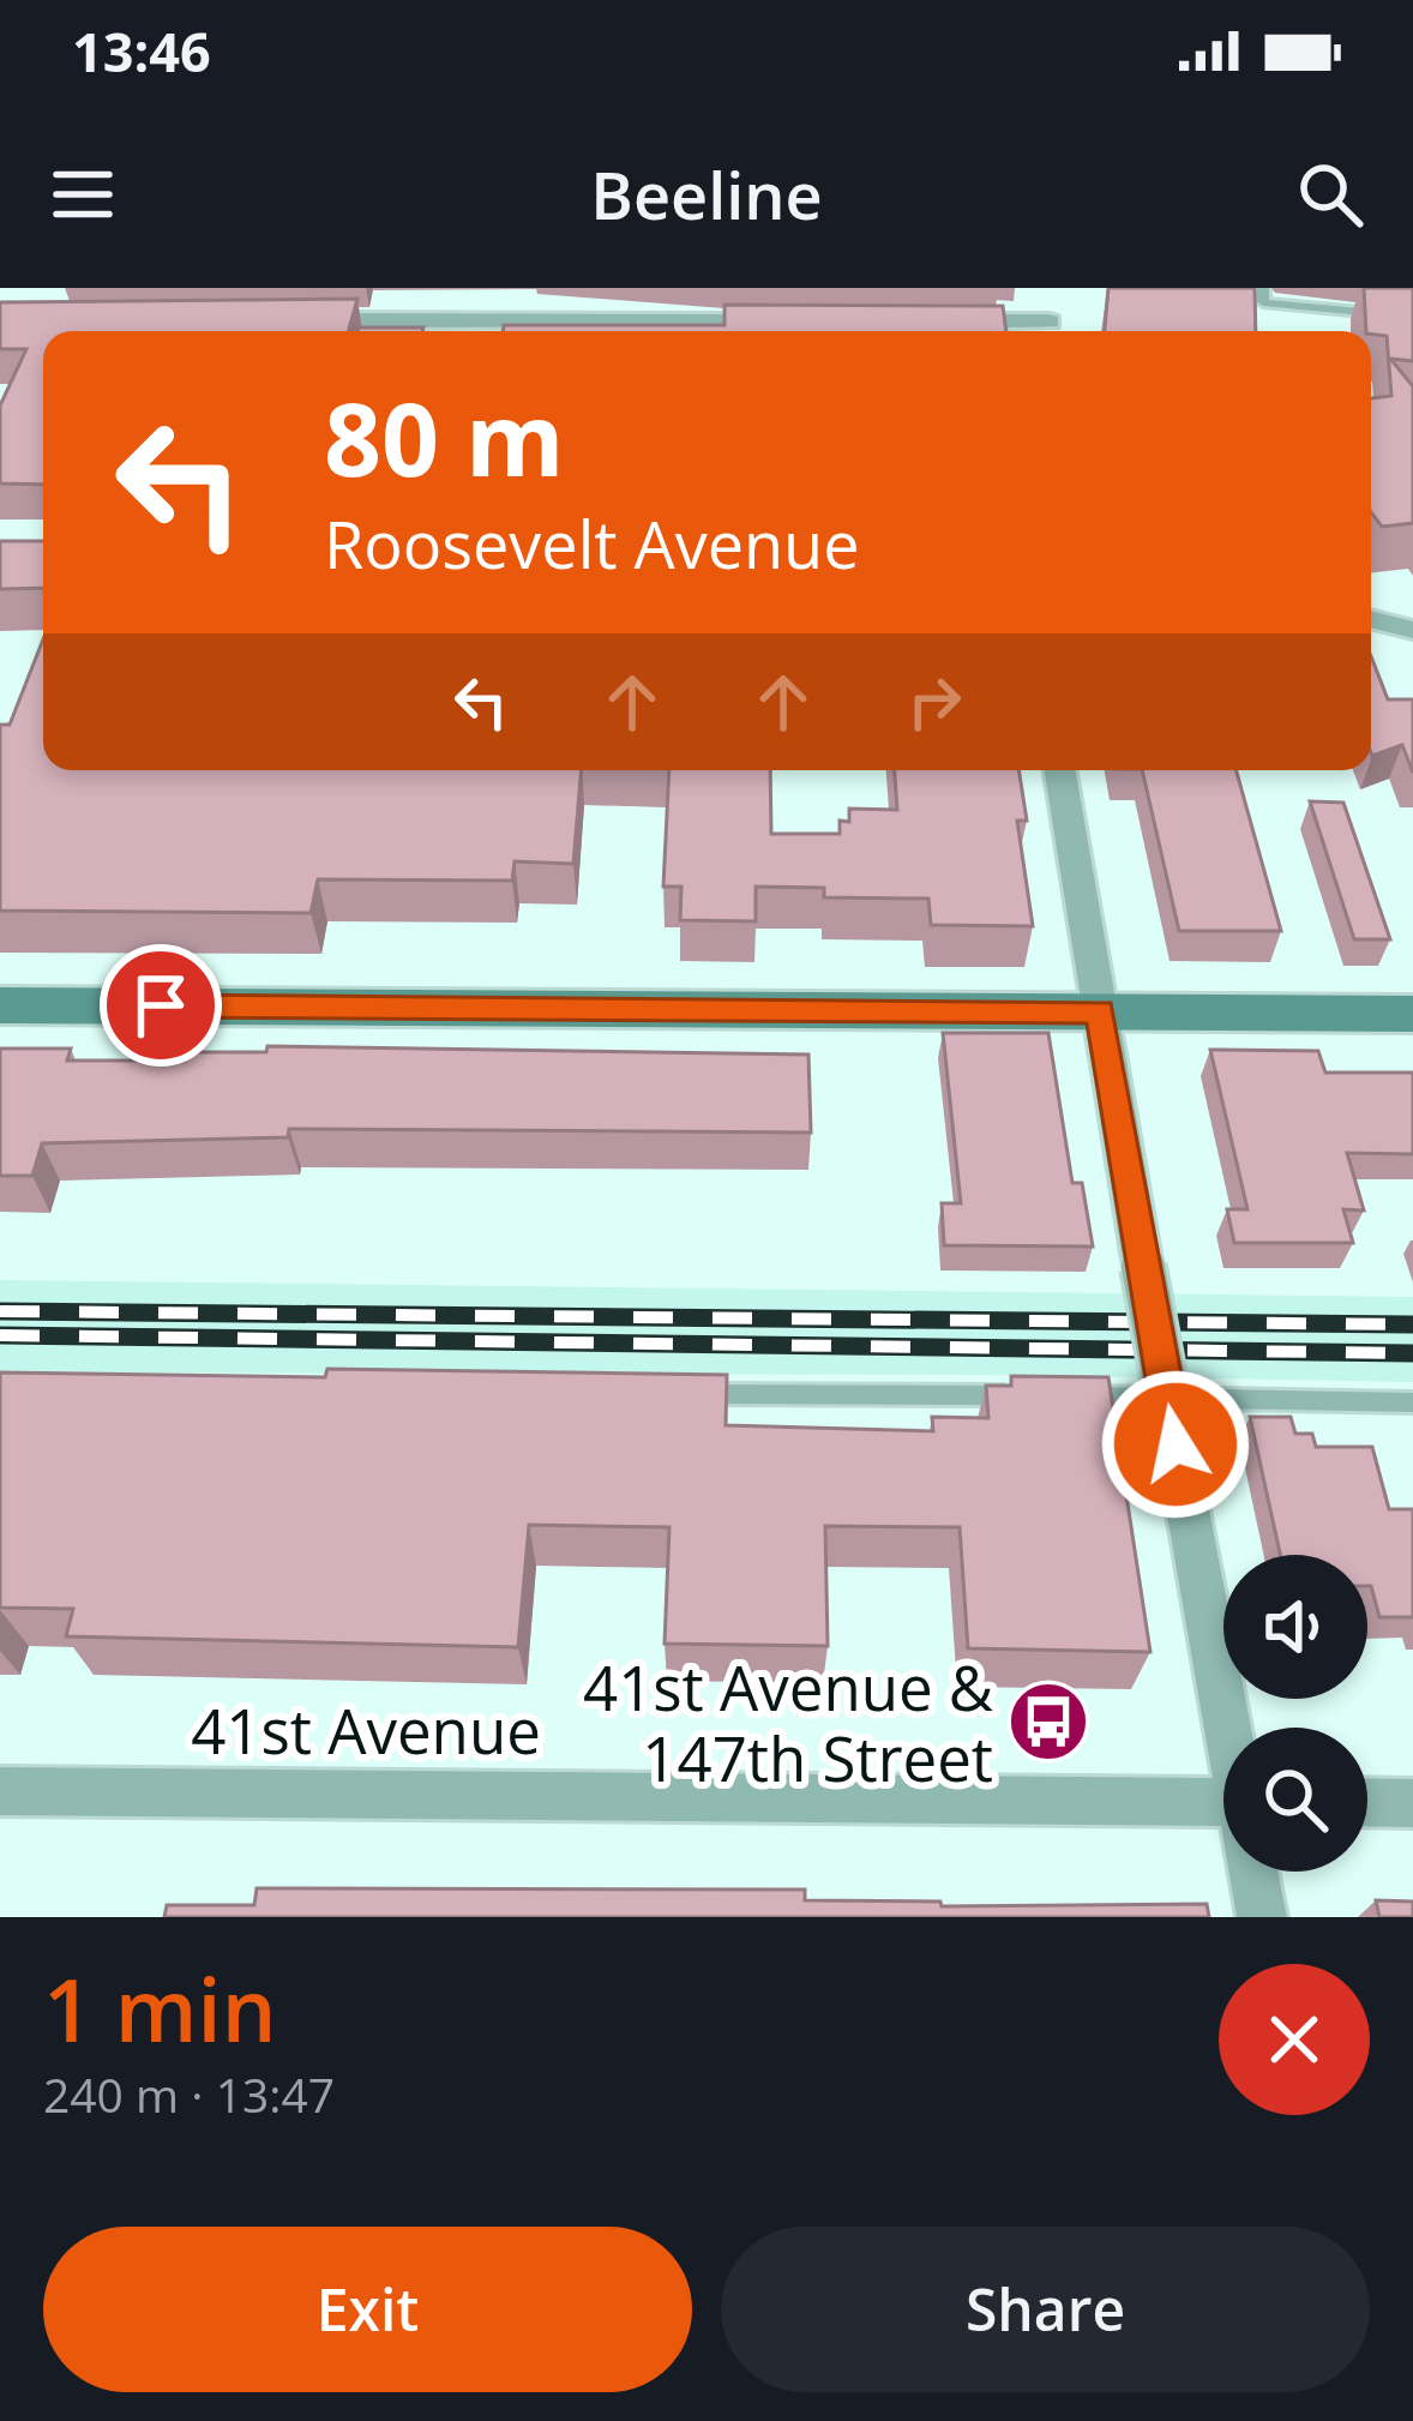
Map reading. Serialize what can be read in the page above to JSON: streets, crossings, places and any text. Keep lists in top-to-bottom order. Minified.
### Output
{"streets":{"street":["41st Avenue"]},"places":{"bus stop":["41st Avenue & 147th Street"]},"page":{"status":"13:46","header":"Beeline","turn":["80 m","Roosevelt Avenue"],"heading":["1 min","240 m · 13:47"],"buttons":["Exit","Share"]}}
